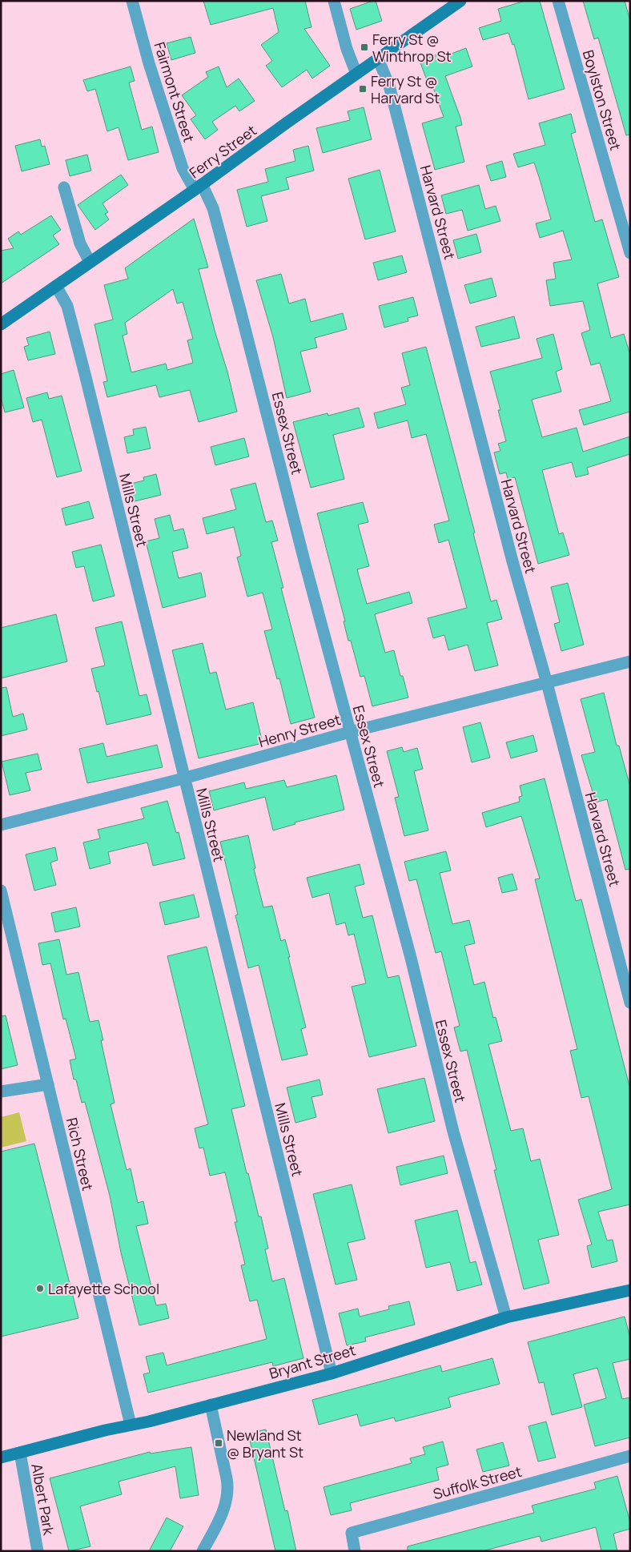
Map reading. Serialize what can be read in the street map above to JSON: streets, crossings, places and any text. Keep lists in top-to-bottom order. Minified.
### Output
{"streets":{"main road":["Ferry Street","Bryant Street"],"street":["Fairmont Street","Boylston Street","Harvard Street","Essex Street","Mills Street","Henry Street","Rich Street","Suffolk Street","Albert Park"]},"crossings":[["Fairmont Street","Ferry Street"],["Fairmont Street","Essex Street"],["Ferry Street","Harvard Street"],["Ferry Street","Essex Street"],["Ferry Street","Mills Street"],["Harvard Street","Henry Street"],["Essex Street","Henry Street"],["Essex Street","Bryant Street"],["Mills Street","Henry Street"],["Mills Street","Bryant Street"],["Rich Street","Bryant Street"],["Bryant Street","Albert Park"]],"places":{"transit":["Ferry St @ Winthrop St","Ferry St @ Harvard St","Newland St @ Bryant St"],"other":["Lafayette School"]}}
